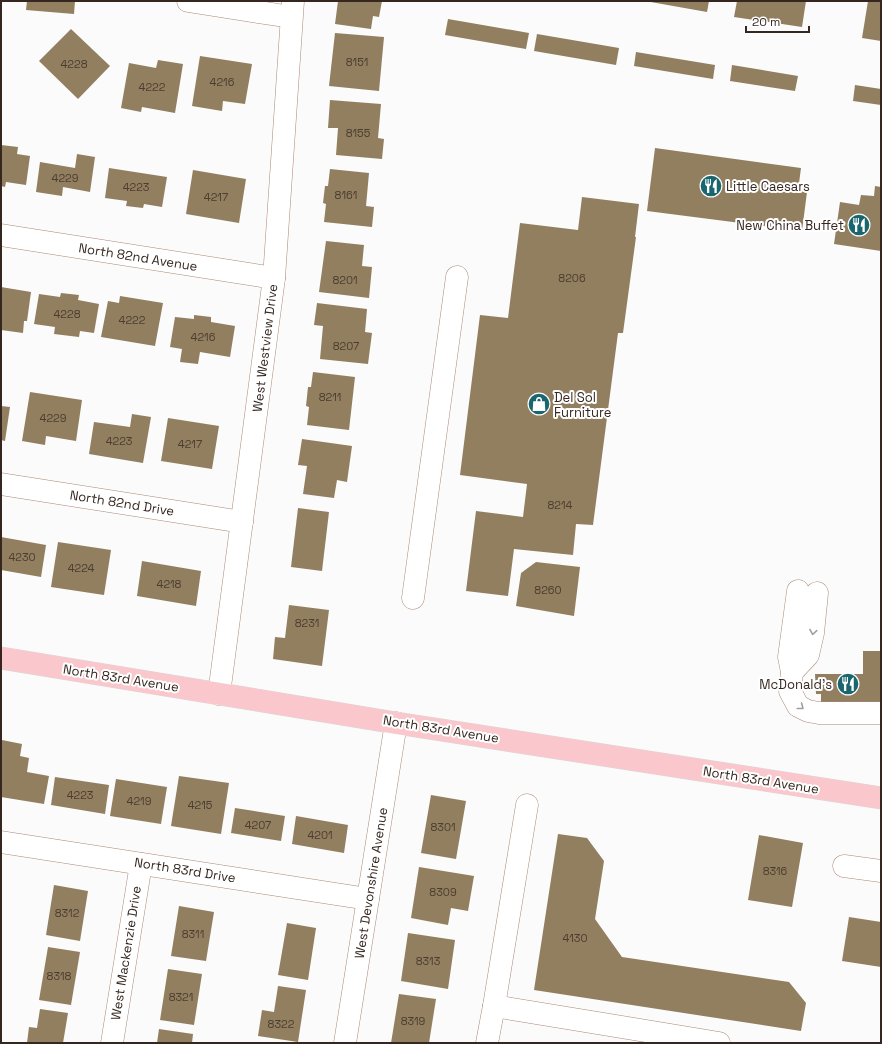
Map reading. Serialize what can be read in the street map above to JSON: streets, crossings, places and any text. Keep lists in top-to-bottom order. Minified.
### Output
{"streets":{"main road":["North 83rd Avenue"],"street":["North 82nd Avenue","West Westview Drive","North 82nd Drive","North 83rd Drive","West Devonshire Avenue","West Mackenzie Drive"]},"crossings":[["North 82nd Avenue","West Westview Drive"],["West Westview Drive","North 82nd Drive"],["West Westview Drive","North 83rd Avenue"],["North 83rd Avenue","West Devonshire Avenue"],["North 83rd Drive","West Devonshire Avenue"],["North 83rd Drive","West Mackenzie Drive"]],"places":{"restaurant":["Little Caesars","New China Buffet","McDonald's"],"shop":["Del Sol Furniture"]},"house_numbers":["8151","4228","4216","4222","8155","4229","4223","8161","4217","8206","8201","4228","4222","4216","8207","8211","4229","4223","4217","8214","4230","4224","4218","8260","8231","4223","4219","4215","4207","8301","4201","8316","8309","8312","8311","4130","8313","8318","8321","8319","8322"],"scale_bar":"20 m"}
